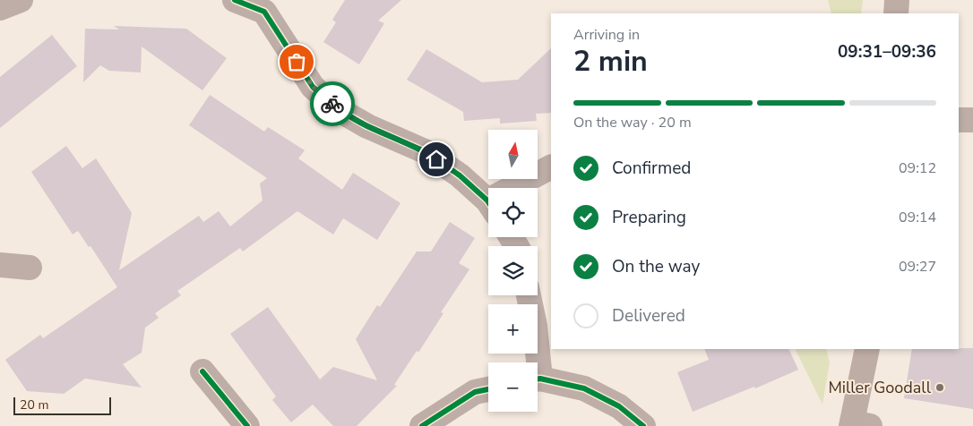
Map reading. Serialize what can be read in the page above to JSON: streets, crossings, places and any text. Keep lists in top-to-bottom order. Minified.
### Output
{"places":["Miller Goodall"],"scale_bar":"20 m","north":"top","page":{"heading":["2 min","Arriving in","09:31–09:36"],"bar":"On the way · 20 m","map_buttons":["+","−"],"list":[["Confirmed","09:12"],["Preparing","09:14"],["On the way","09:27"],"Delivered"],"scale":"20 m"}}
